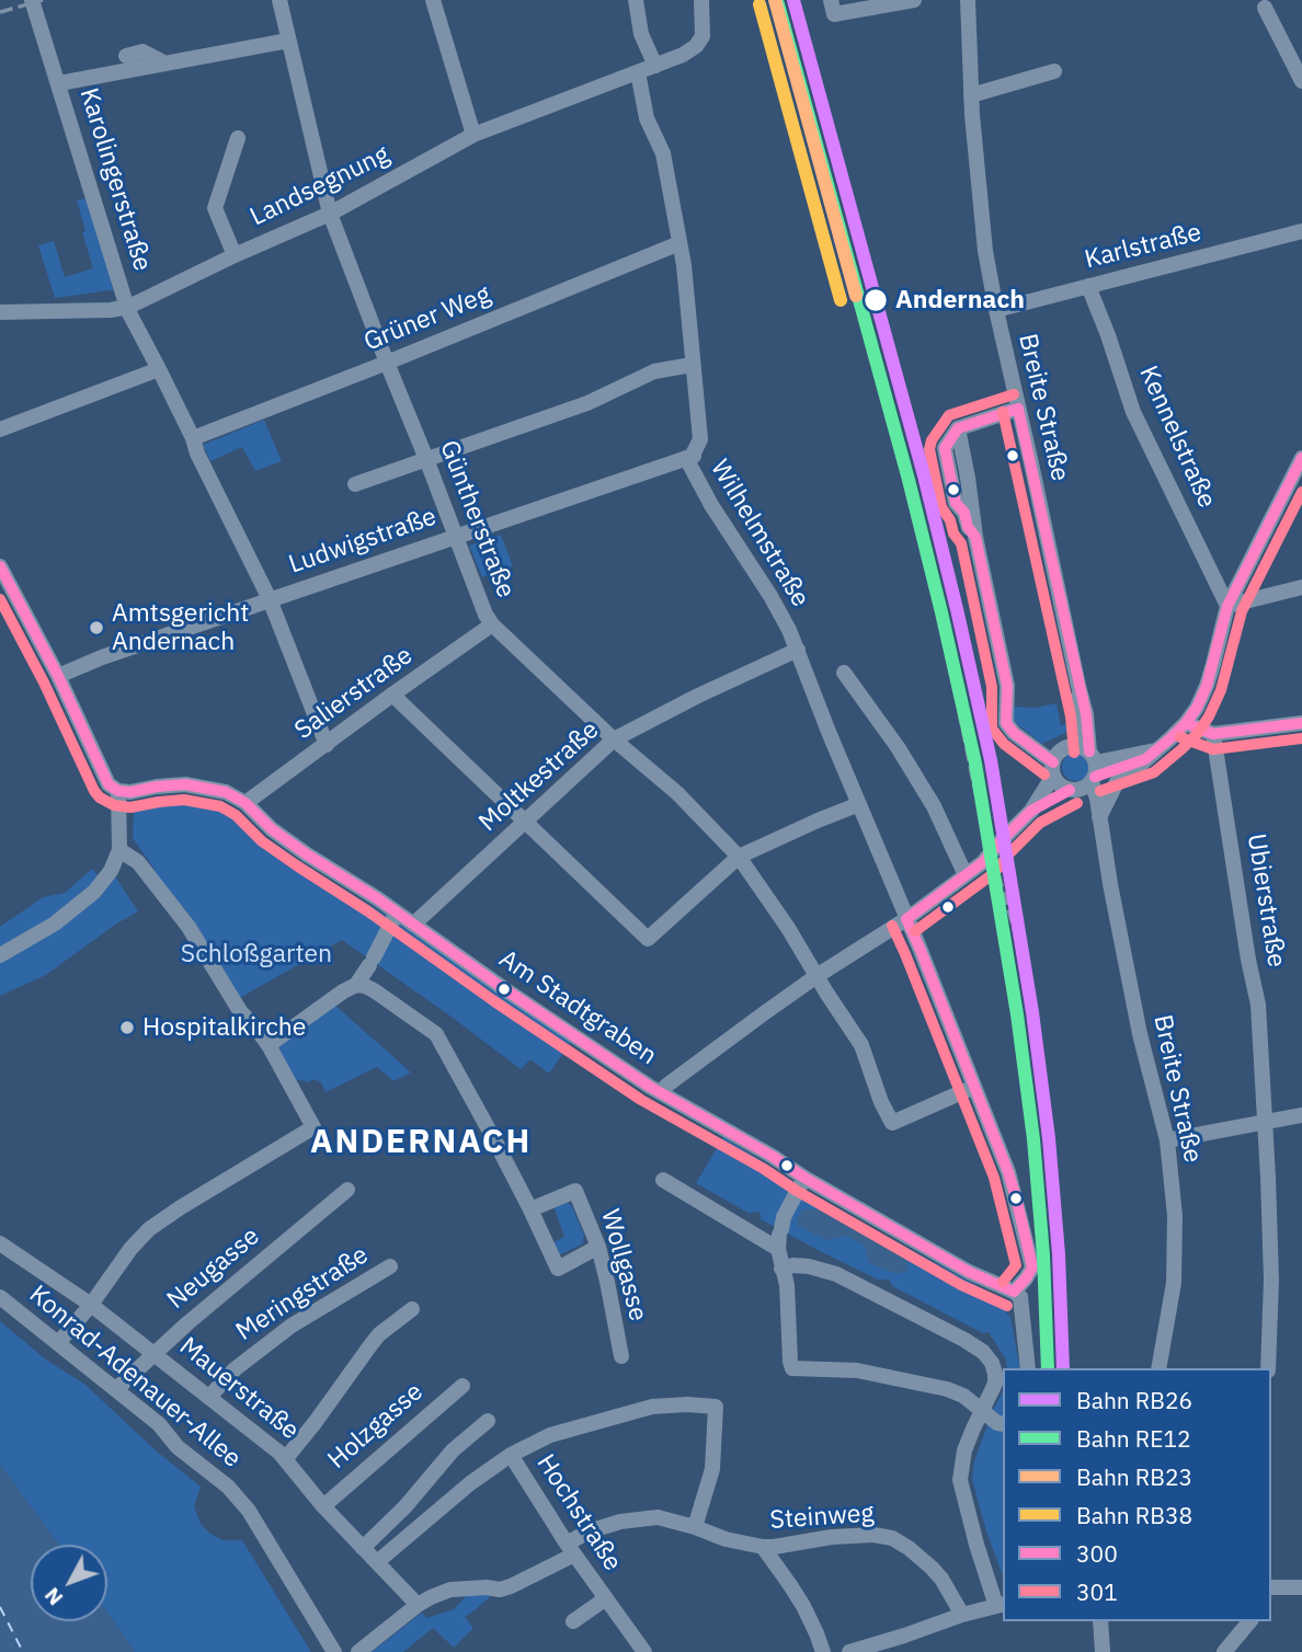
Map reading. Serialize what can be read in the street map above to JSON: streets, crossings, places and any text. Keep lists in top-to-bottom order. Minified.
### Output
{"streets":{"street":["Karolingerstraße","Landsegnung","Karlstraße","Grüner Weg","Breite Straße","Kennelstraße","Güntherstraße","Wilhelmstraße","Ludwigstraße","Salierstraße","Moltkestraße","Ubierstraße","Am Stadtgraben","Wollgasse","Neugasse","Meringstraße","Konrad-Adenauer-Allee","Mauerstraße","Holzgasse","Hochstraße","Steinweg"]},"crossings":[["Karolingerstraße","Landsegnung"],["Karolingerstraße","Grüner Weg"],["Karolingerstraße","Ludwigstraße"],["Karolingerstraße","Salierstraße"],["Landsegnung","Güntherstraße"],["Landsegnung","Wilhelmstraße"],["Karlstraße","Breite Straße"],["Karlstraße","Kennelstraße"],["Grüner Weg","Güntherstraße"],["Grüner Weg","Wilhelmstraße"],["Güntherstraße","Wilhelmstraße"],["Güntherstraße","Ludwigstraße"],["Güntherstraße","Salierstraße"],["Güntherstraße","Moltkestraße"],["Wilhelmstraße","Ludwigstraße"],["Wilhelmstraße","Moltkestraße"],["Wilhelmstraße","Am Stadtgraben"],["Salierstraße","Am Stadtgraben"],["Moltkestraße","Am Stadtgraben"],["Neugasse","Konrad-Adenauer-Allee"],["Neugasse","Mauerstraße"],["Meringstraße","Mauerstraße"],["Mauerstraße","Holzgasse"],["Mauerstraße","Steinweg"],["Hochstraße","Steinweg"]],"districts":["ANDERNACH"],"parks":["Schloßgarten"],"places":["Andernach","Amtsgericht Andernach","Hospitalkirche"],"lines":["rail line RB26","rail line RB23","rail line RE12","rail line RB38","transit line 301","transit line 300"],"legend":["Bahn RB26","Bahn RE12","Bahn RB23","Bahn RB38","300","301"],"north":"bottom left"}
